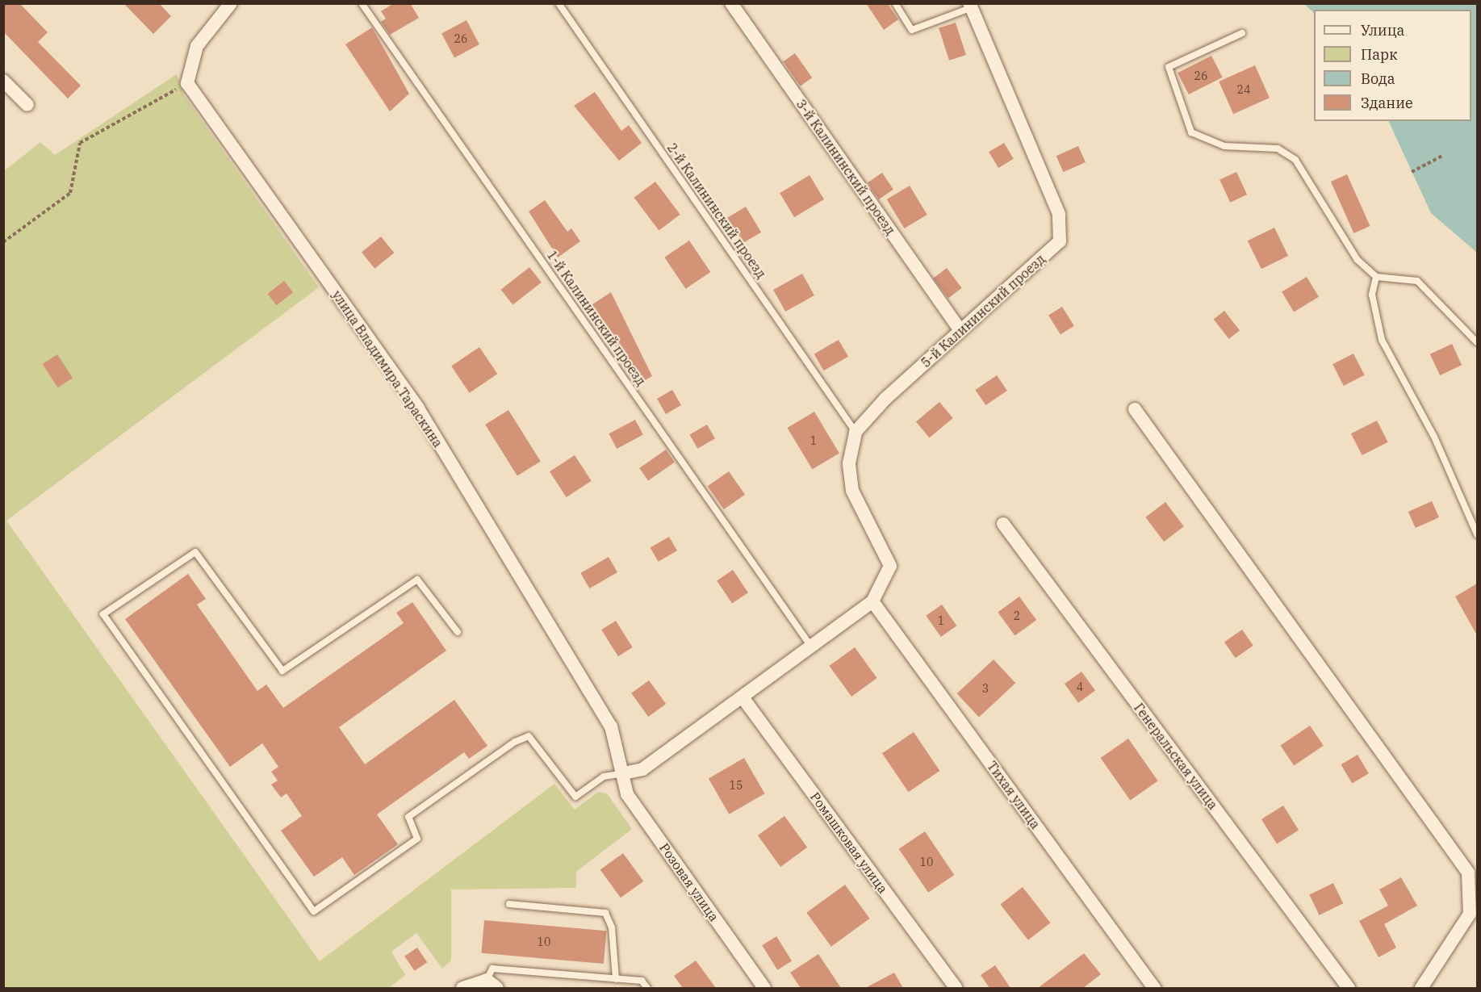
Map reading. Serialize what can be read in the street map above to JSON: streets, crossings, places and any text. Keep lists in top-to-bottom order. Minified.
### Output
{"streets":{"street":["3-й Калининский проезд","5-й Калининский проезд","улица Владимира Тараскина","Генеральская улица","Тихая улица","Ромашковая улица","Розовая улица"],"lane":["2-й Калининский проезд","1-й Калининский проезд"]},"crossings":[["3-й Калининский проезд","5-й Калининский проезд"],["2-й Калининский проезд","5-й Калининский проезд"],["улица Владимира Тараскина","Розовая улица"]],"house_numbers":["26","26","24","1","2","1","4","3","15","10","10"],"legend":["Улица","Парк","Вода","Здание"]}
